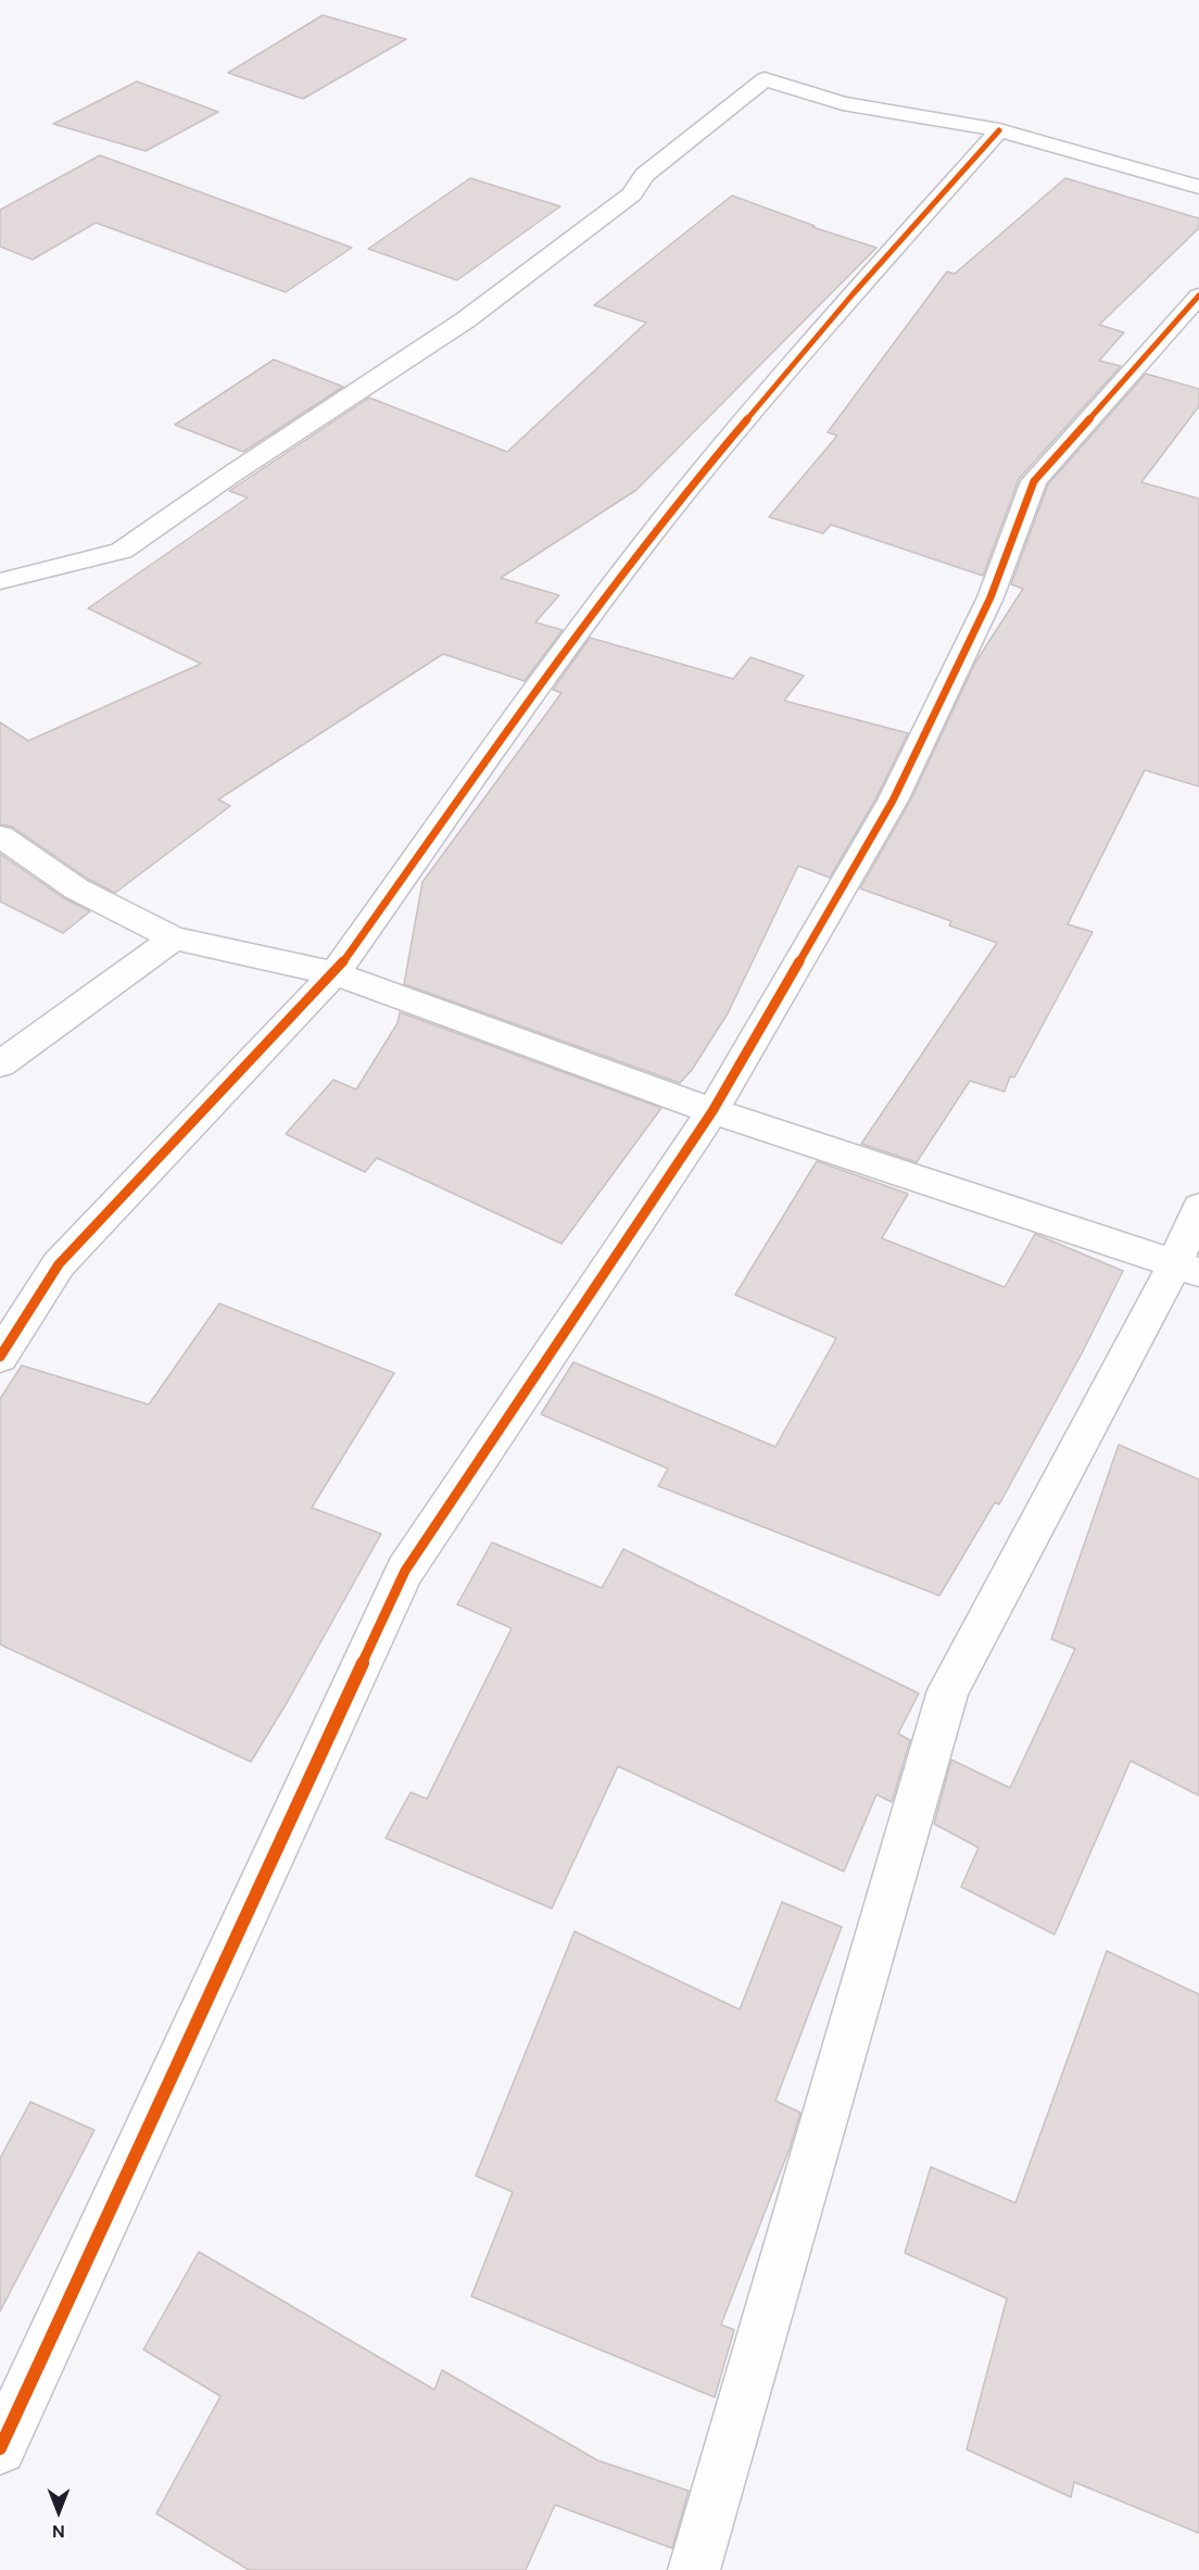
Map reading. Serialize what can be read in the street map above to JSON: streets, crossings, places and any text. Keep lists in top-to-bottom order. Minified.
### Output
{"north":"bottom"}
